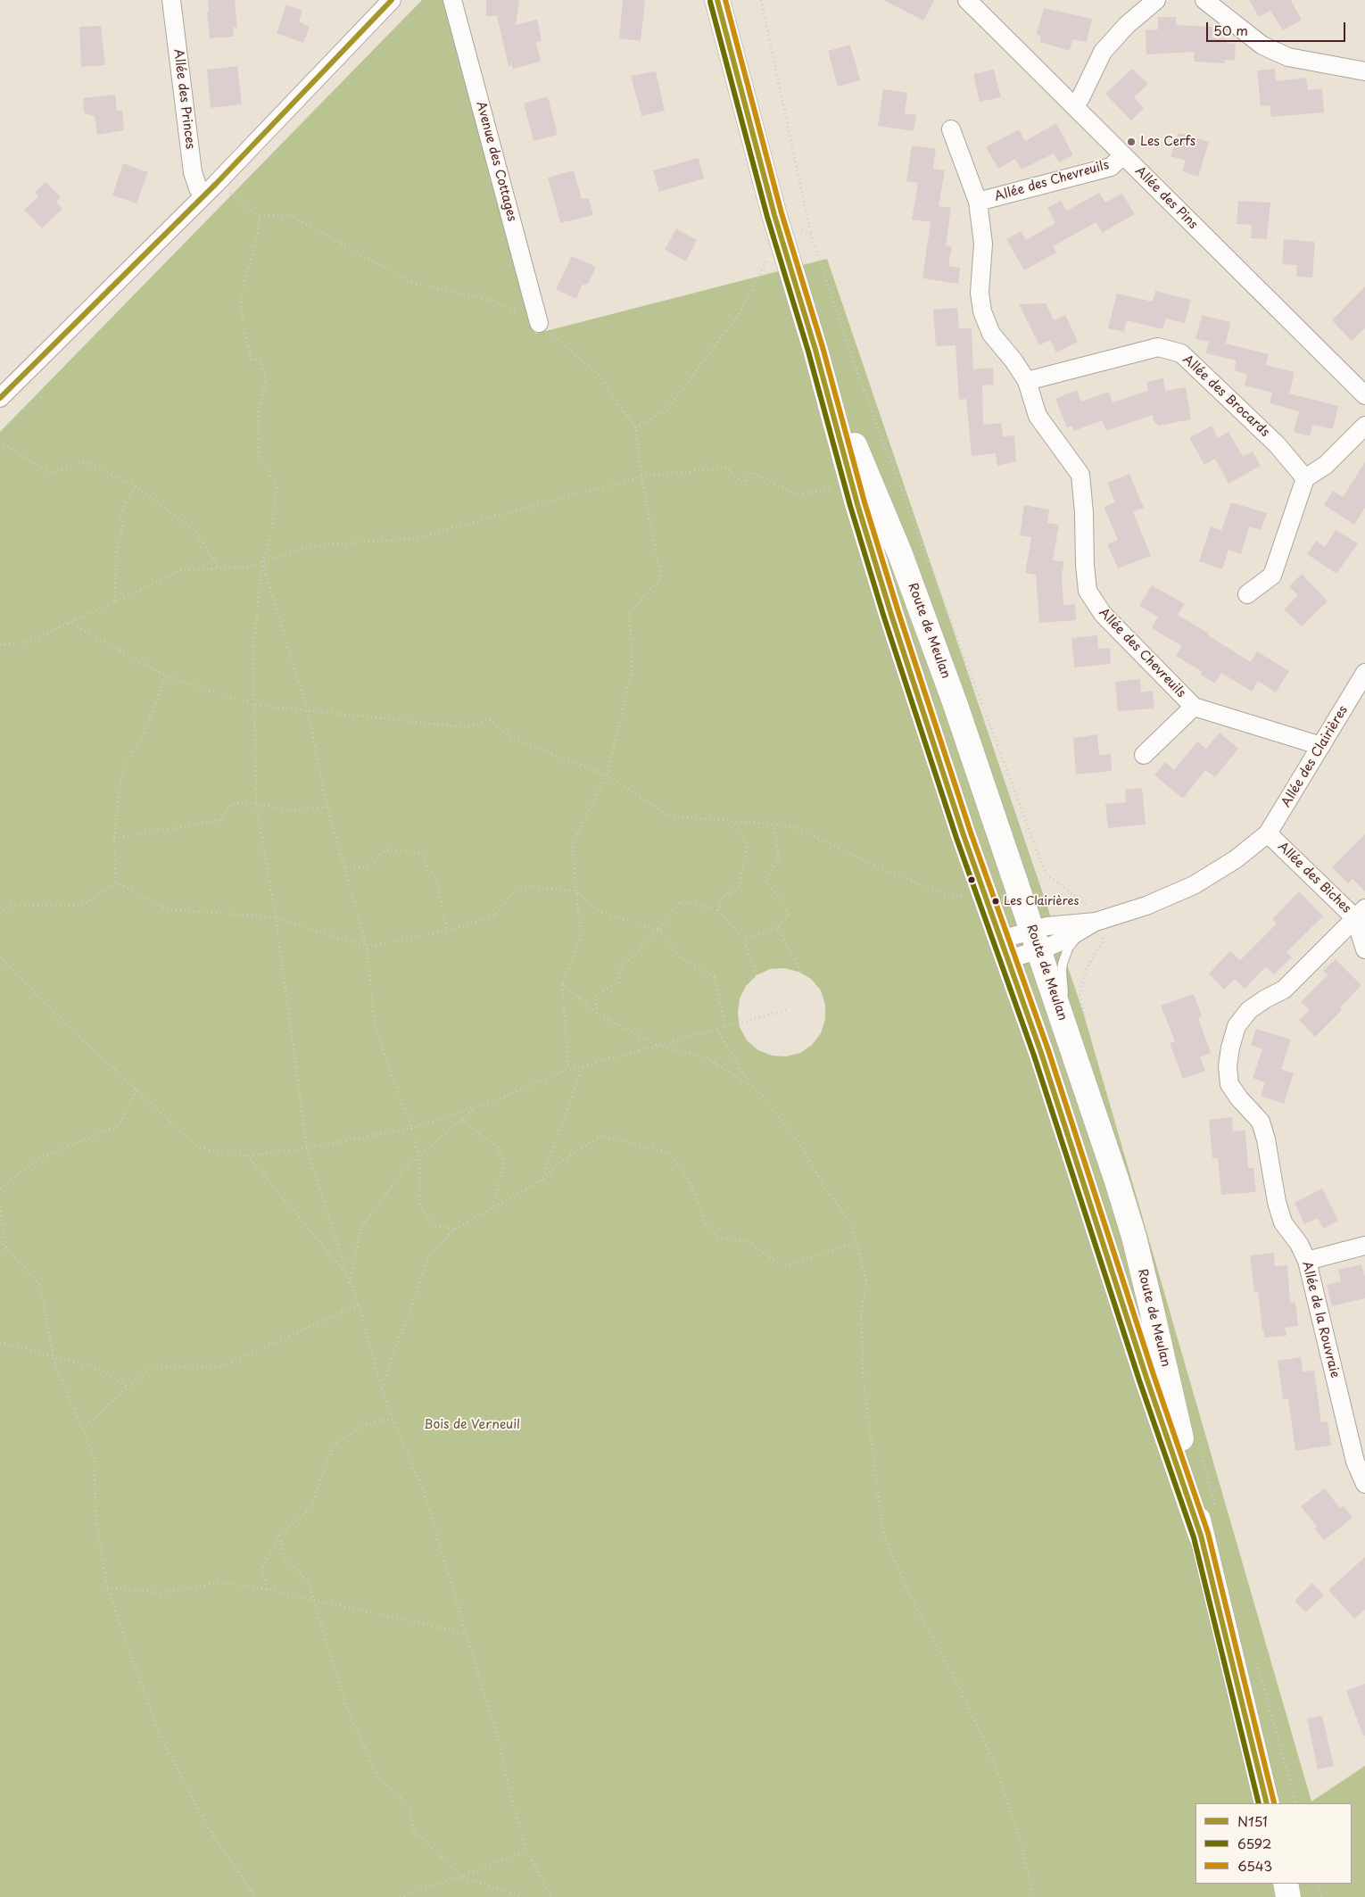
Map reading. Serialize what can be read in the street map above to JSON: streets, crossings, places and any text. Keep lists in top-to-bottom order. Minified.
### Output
{"streets":{"main road":["Route de Meulan"],"street":["Allée des Princes","Avenue des Cottages","Allée des Chevreuils","Allée des Pins","Allée des Brocards","Allée des Clairières","Allée des Biches","Allée de la Rouvraie"]},"crossings":[["Allée des Chevreuils","Allée des Pins"],["Allée des Chevreuils","Allée des Brocards"],["Allée des Chevreuils","Allée des Clairières"],["Route de Meulan","Allée des Clairières"],["Allée des Clairières","Allée des Biches"],["Allée des Biches","Allée de la Rouvraie"]],"parks":["Bois de Verneuil"],"places":["Les Cerfs","Les Clairières"],"lines":["transit line N151","transit line 6543","transit line 6592"],"legend":["N151","6592","6543"],"scale_bar":"50 m"}
